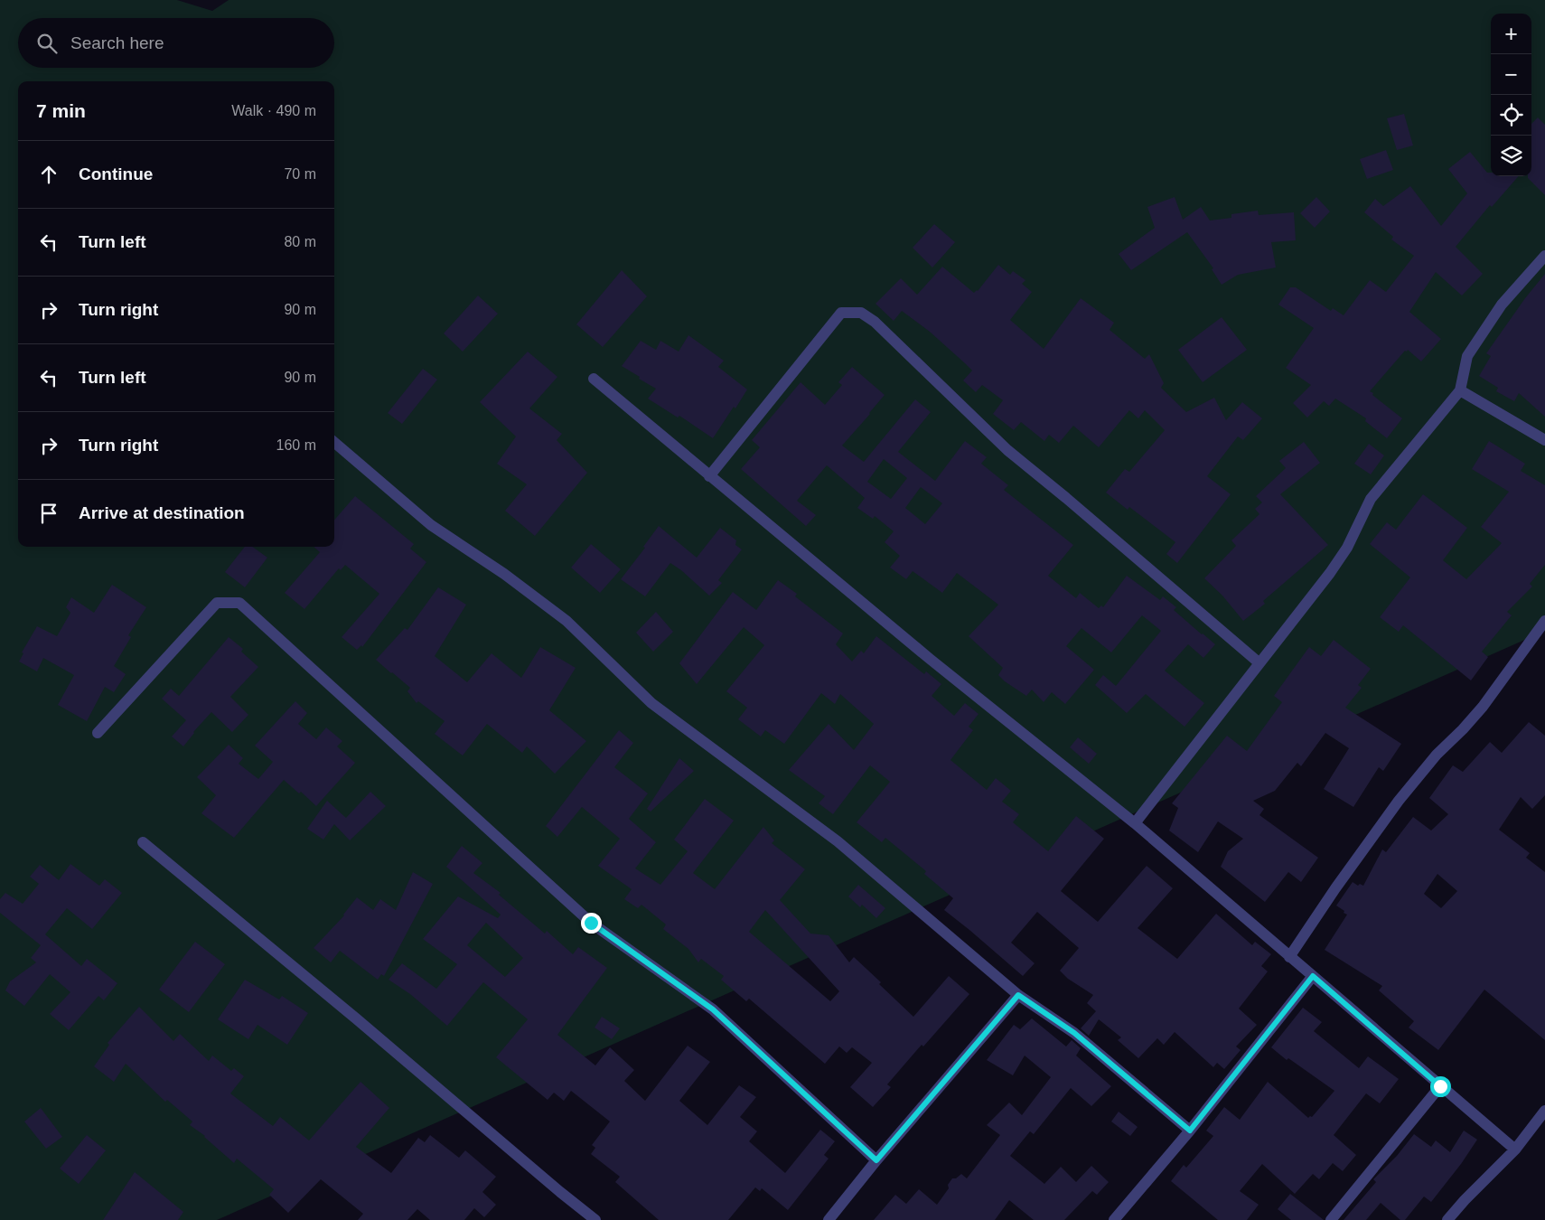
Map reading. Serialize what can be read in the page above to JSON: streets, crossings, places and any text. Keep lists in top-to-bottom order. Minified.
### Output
{"page":{"map_buttons":["+","−"],"search":"Search here","heading":["7 min","Walk · 490 m"],"list":[["Continue","70 m"],["Turn left","80 m"],["Turn right","90 m"],["Turn left","90 m"],["Turn right","160 m"],"Arrive at destination"]}}
